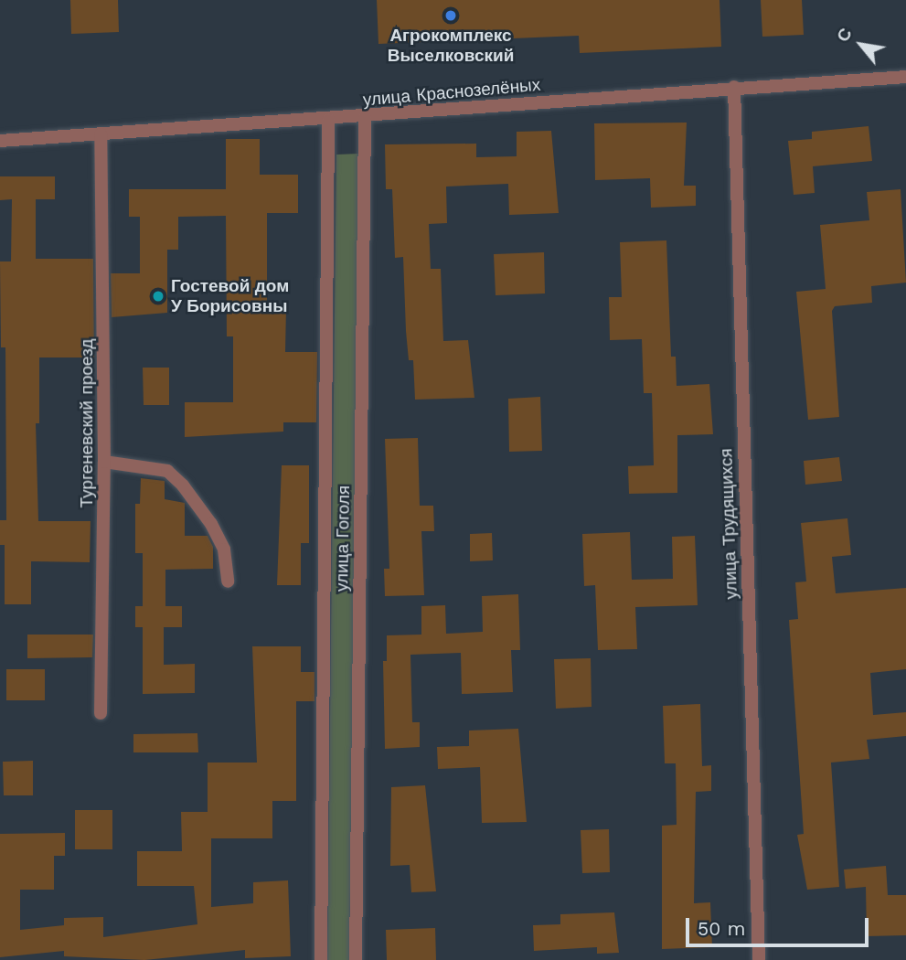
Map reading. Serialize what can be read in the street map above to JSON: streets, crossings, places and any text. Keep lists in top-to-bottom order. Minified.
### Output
{"streets":{"street":["улица Краснозелёных","Тургеневский проезд","улица Трудящихся","улица Гоголя"]},"crossings":[["улица Краснозелёных","Тургеневский проезд"],["улица Краснозелёных","улица Трудящихся"],["улица Краснозелёных","улица Гоголя"]],"places":["Агрокомплекс Выселковский","Гостевой дом У Борисовны"],"scale_bar":"50 m","north":"top left"}
